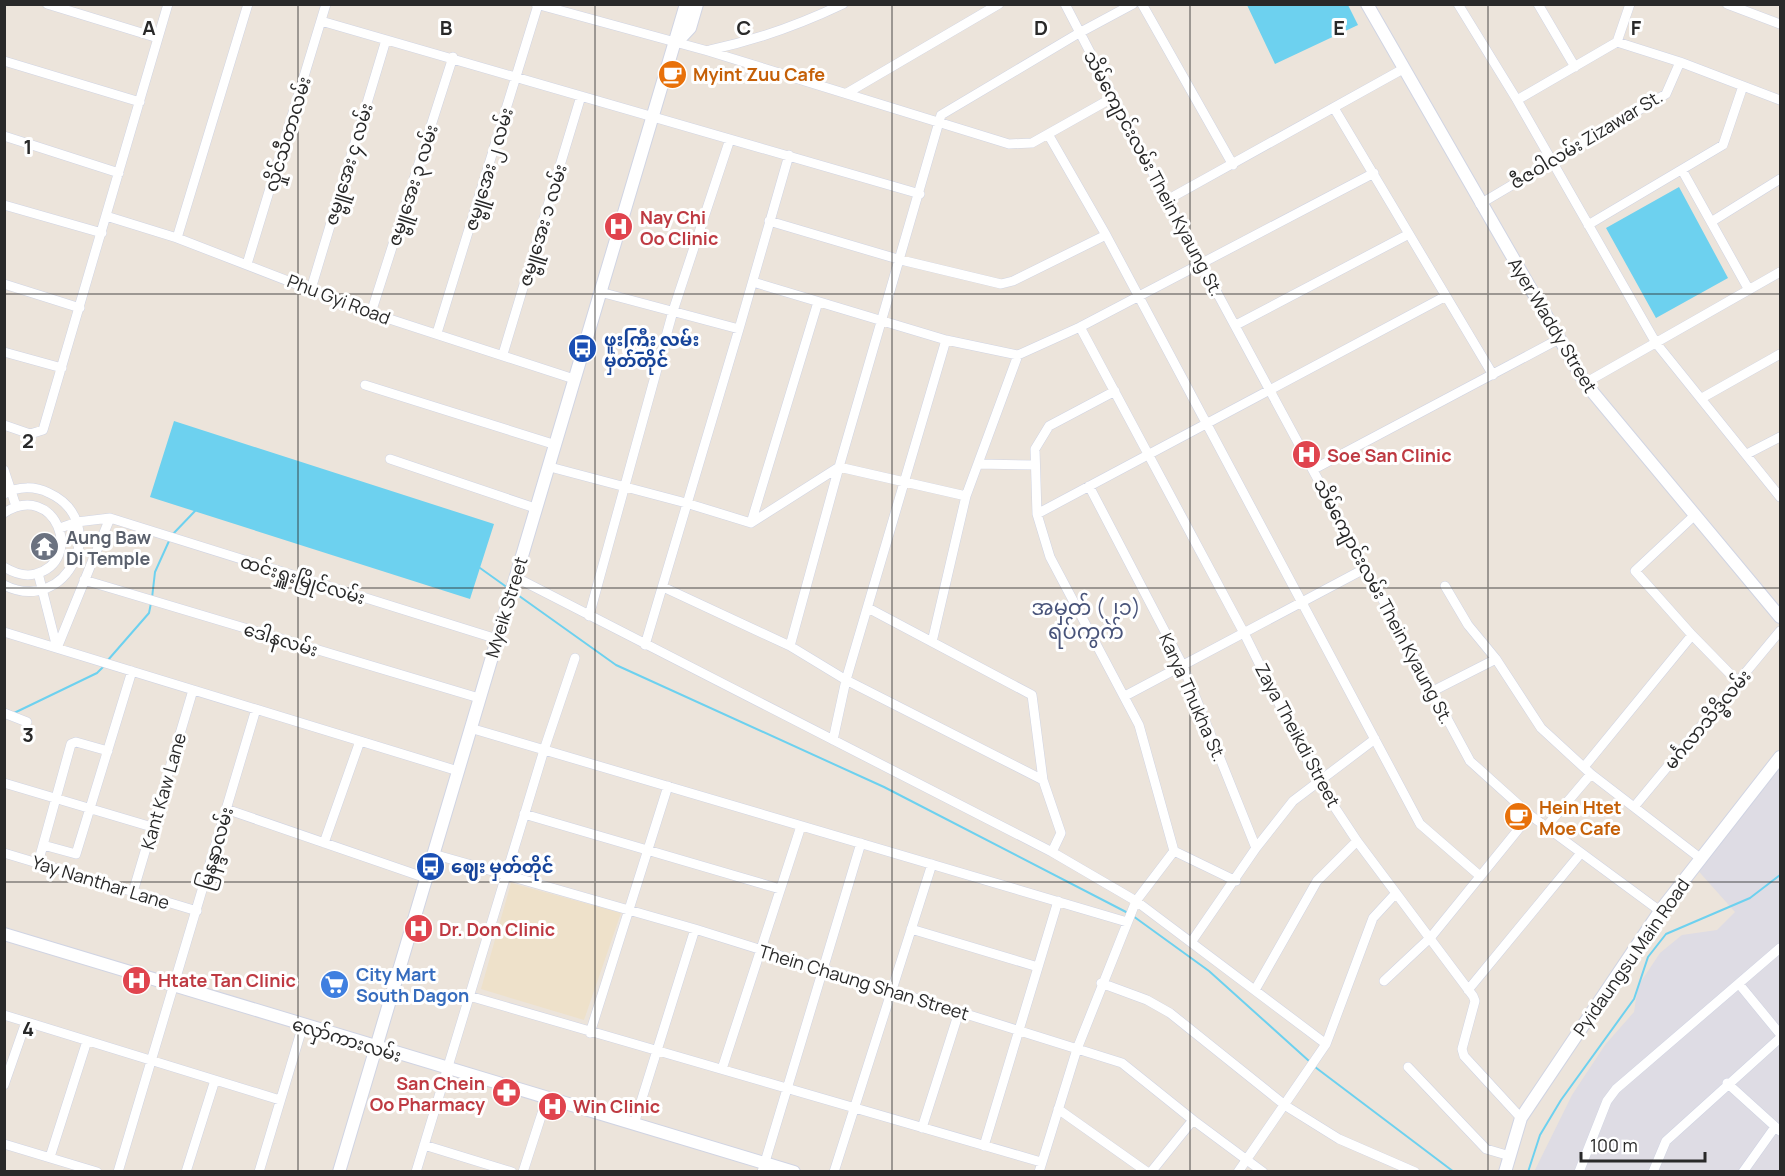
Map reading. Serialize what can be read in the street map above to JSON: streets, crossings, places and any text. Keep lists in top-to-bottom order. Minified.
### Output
{"streets":{"street":["လှိုင်သီတာလမ်း","ဇီဇဝါလမ်း Zizawar St.","ဇမ္ဗူအေး ၄ လမ်း","ဇမ္ဗူအေး ၂ လမ်း","သိမ်ကျောင်းလမ်း Thein Kyaung St.","ဇမ္ဗူအေး ၃ လမ်း","ဇမ္ဗူအေး ၁ လမ်း","Phu Gyi Road","Ayer Waddy Street","ထင်းရှူးမြိုင်လမ်း","Myeik Street","ဒေါနလမ်း","Karya Thukha St.","မင်္ဂလာသိဒ္ဓိလမ်း","Zaya Theikdi Street","Kant Kaw Lane","မြနန္ဒာလမ်း","Yay Nanthar Lane","Pyidaungsu Main Road","Thein Chaung Shan Street","လှော်ကားလမ်း"]},"crossings":[["လှိုင်သီတာလမ်း","Phu Gyi Road"],["ဇီဇဝါလမ်း Zizawar St.","Ayer Waddy Street"],["ဇမ္ဗူအေး ၄ လမ်း","Phu Gyi Road"],["ဇမ္ဗူအေး ၂ လမ်း","Phu Gyi Road"],["သိမ်ကျောင်းလမ်း Thein Kyaung St.","Pyidaungsu Main Road"],["ဇမ္ဗူအေး ၃ လမ်း","Phu Gyi Road"],["ဇမ္ဗူအေး ၁ လမ်း","Phu Gyi Road"],["Phu Gyi Road","Myeik Street"],["ထင်းရှူးမြိုင်လမ်း","Myeik Street"],["Myeik Street","ဒေါနလမ်း"],["Myeik Street","Thein Chaung Shan Street"],["Myeik Street","လှော်ကားလမ်း"],["Zaya Theikdi Street","Pyidaungsu Main Road"],["Kant Kaw Lane","Yay Nanthar Lane"],["မြနန္ဒာလမ်း","Yay Nanthar Lane"],["မြနန္ဒာလမ်း","လှော်ကားလမ်း"]],"districts":["အမှတ် (၂၁) ရပ်ကွက်"],"places":{"cafe":["Myint Zuu Cafe","Hein Htet Moe Cafe"],"hospital":["Nay Chi Oo Clinic","Soe San Clinic","Dr. Don Clinic","Htate Tan Clinic","Win Clinic"],"bus stop":["ဖူးကြီး လမ်း မှတ်တိုင်","ဈေး မှတ်တိုင်"],"temple":["Aung Baw Di Temple"],"supermarket":["City Mart South Dagon"],"pharmacy":["San Chein Oo Pharmacy"]},"scale_bar":"100 m","grid":{"columns":["A","B","C","D","E","F"],"rows":["1","2","3","4"]}}
